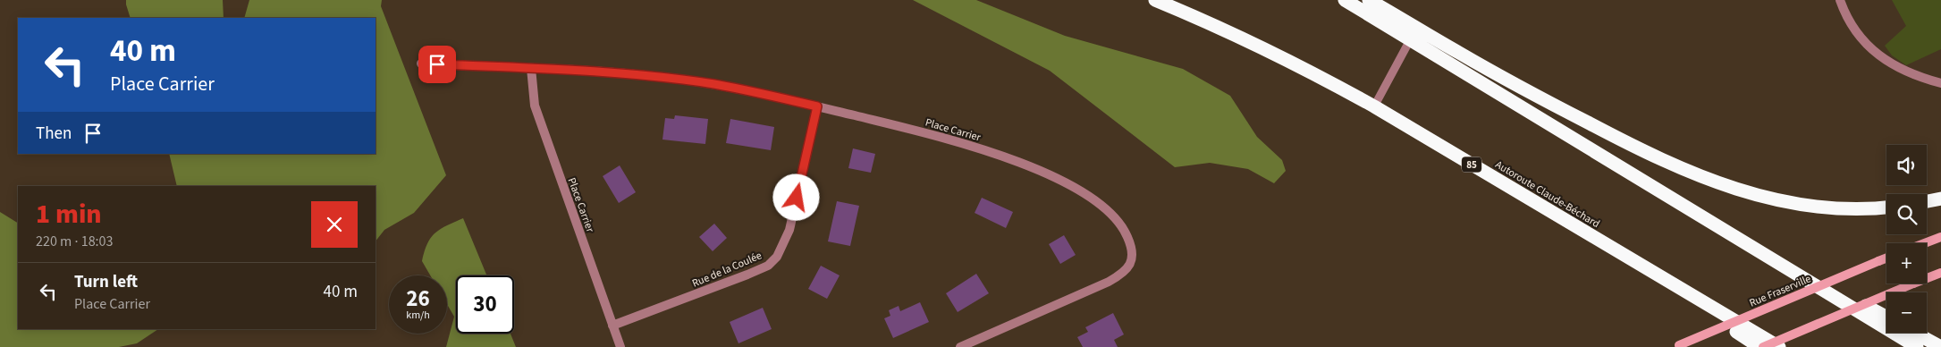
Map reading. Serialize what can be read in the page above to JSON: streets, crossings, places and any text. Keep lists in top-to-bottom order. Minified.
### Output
{"streets":{"highway":["85","Autoroute Claude-Béchard"],"main road":["Rue Fraserville"],"street":["Place Carrier","Rue de la Coulée"]},"crossings":[["Place Carrier","Rue de la Coulée"]],"page":{"turn":["40 m","Place Carrier"],"then":"Then","map_buttons":["+","−"],"heading":["1 min","220 m · 18:03"],"list":[{"name":"Turn left","note":"Place Carrier","value":"40 m"}],"speed":"26 km/h","limit":"30"}}
